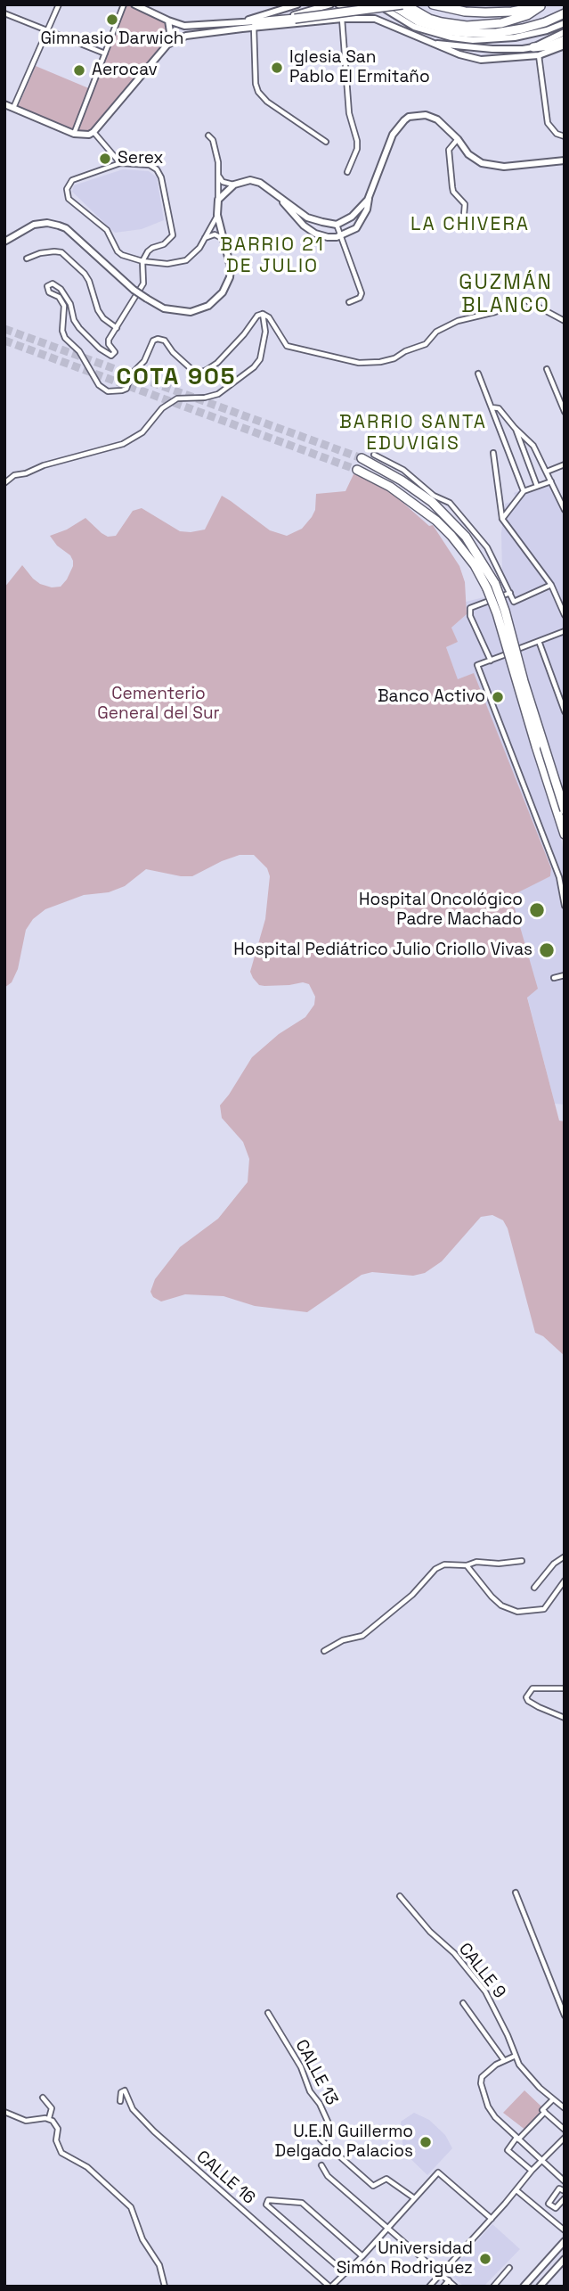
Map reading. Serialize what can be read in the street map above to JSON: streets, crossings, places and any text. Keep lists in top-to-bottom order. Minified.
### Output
{"streets":{"street":["CALLE 9","CALLE 13","CALLE 16"]},"districts":["LA CHIVERA","BARRIO 21 DE JULIO","GUZMÁN BLANCO","COTA 905","BARRIO SANTA EDUVIGIS"],"parks":["Cementerio General del Sur"],"places":["Gimnasio Darwich","Iglesia San Pablo El Ermitaño","Aerocav","Serex","Banco Activo","Hospital Oncológico Padre Machado","Hospital Pediátrico Julio Criollo Vivas","U.E.N Guillermo Delgado Palacios","Universidad Simón Rodriguez"]}
